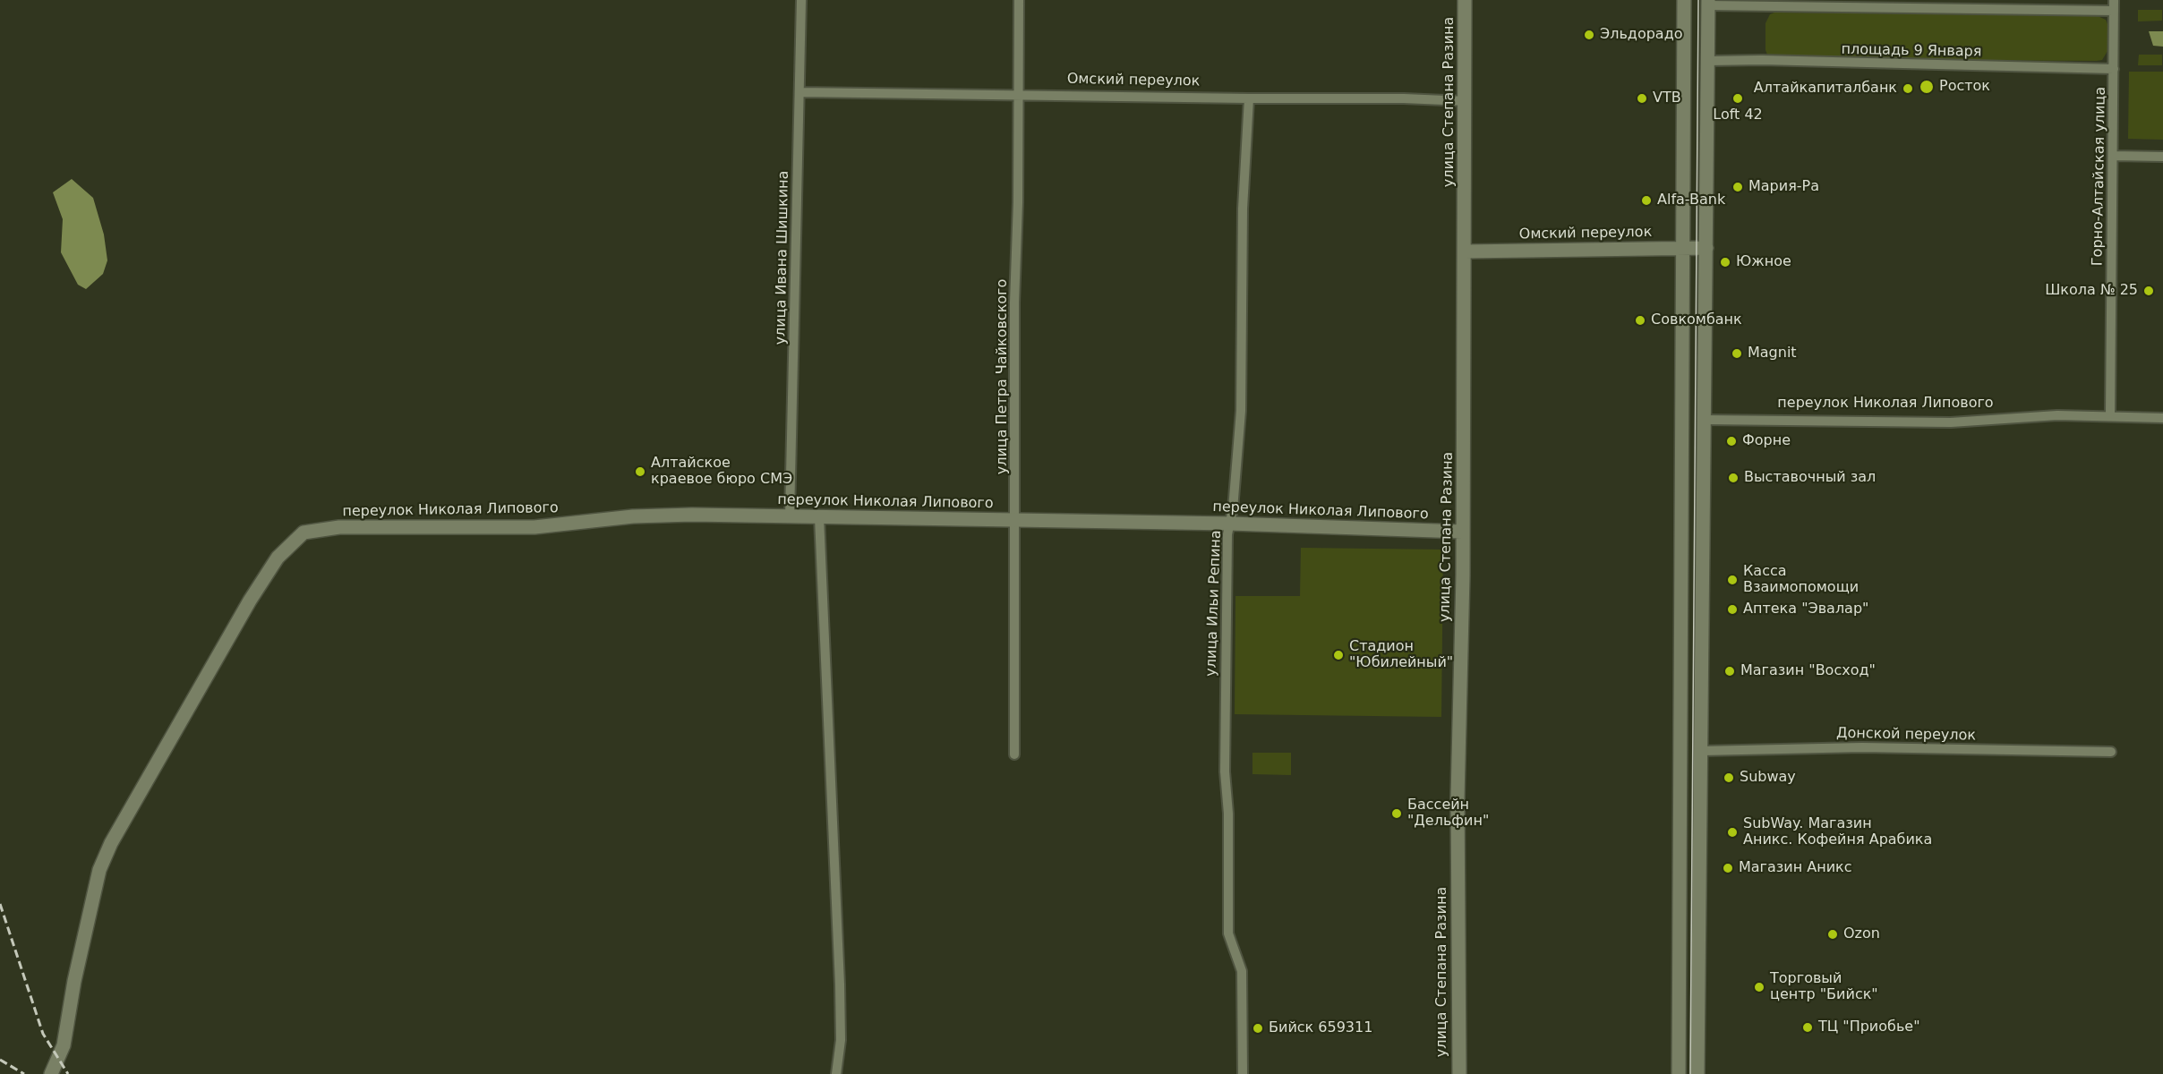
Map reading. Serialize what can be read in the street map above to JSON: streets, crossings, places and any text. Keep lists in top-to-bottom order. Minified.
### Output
{"streets":{"street":["площадь 9 Января","Омский переулок","улица Степана Разина","Горно-Алтайская улица","улица Ивана Шишкина","улица Петра Чайковского","переулок Николая Липового","улица Ильи Репина","Донской переулок"]},"crossings":[["площадь 9 Января","Горно-Алтайская улица"],["Омский переулок","улица Степана Разина"],["Омский переулок","улица Ивана Шишкина"],["Омский переулок","улица Петра Чайковского"],["Омский переулок","улица Ильи Репина"],["улица Степана Разина","переулок Николая Липового"],["Горно-Алтайская улица","переулок Николая Липового"],["улица Ивана Шишкина","переулок Николая Липового"],["улица Петра Чайковского","переулок Николая Липового"],["переулок Николая Липового","улица Ильи Репина"]],"places":["Эльдорадо","Росток","Алтайкапиталбанк","VTB","Loft 42","Мария-Ра","Alfa-Bank","Южное","Школа № 25","Совкомбанк","Magnit","Форне","Алтайское краевое бюро СМЭ","Выставочный зал","Касса Взаимопомощи","Аптека \"Эвалар\"","Стадион \"Юбилейный\"","Магазин \"Восход\"","Subway","Бассейн \"Дельфин\"","SubWay. Магазин Аникс. Кофейня Арабика","Магазин Аникс","Ozon","Торговый центр \"Бийск\"","ТЦ \"Приобье\"","Бийск 659311"]}
